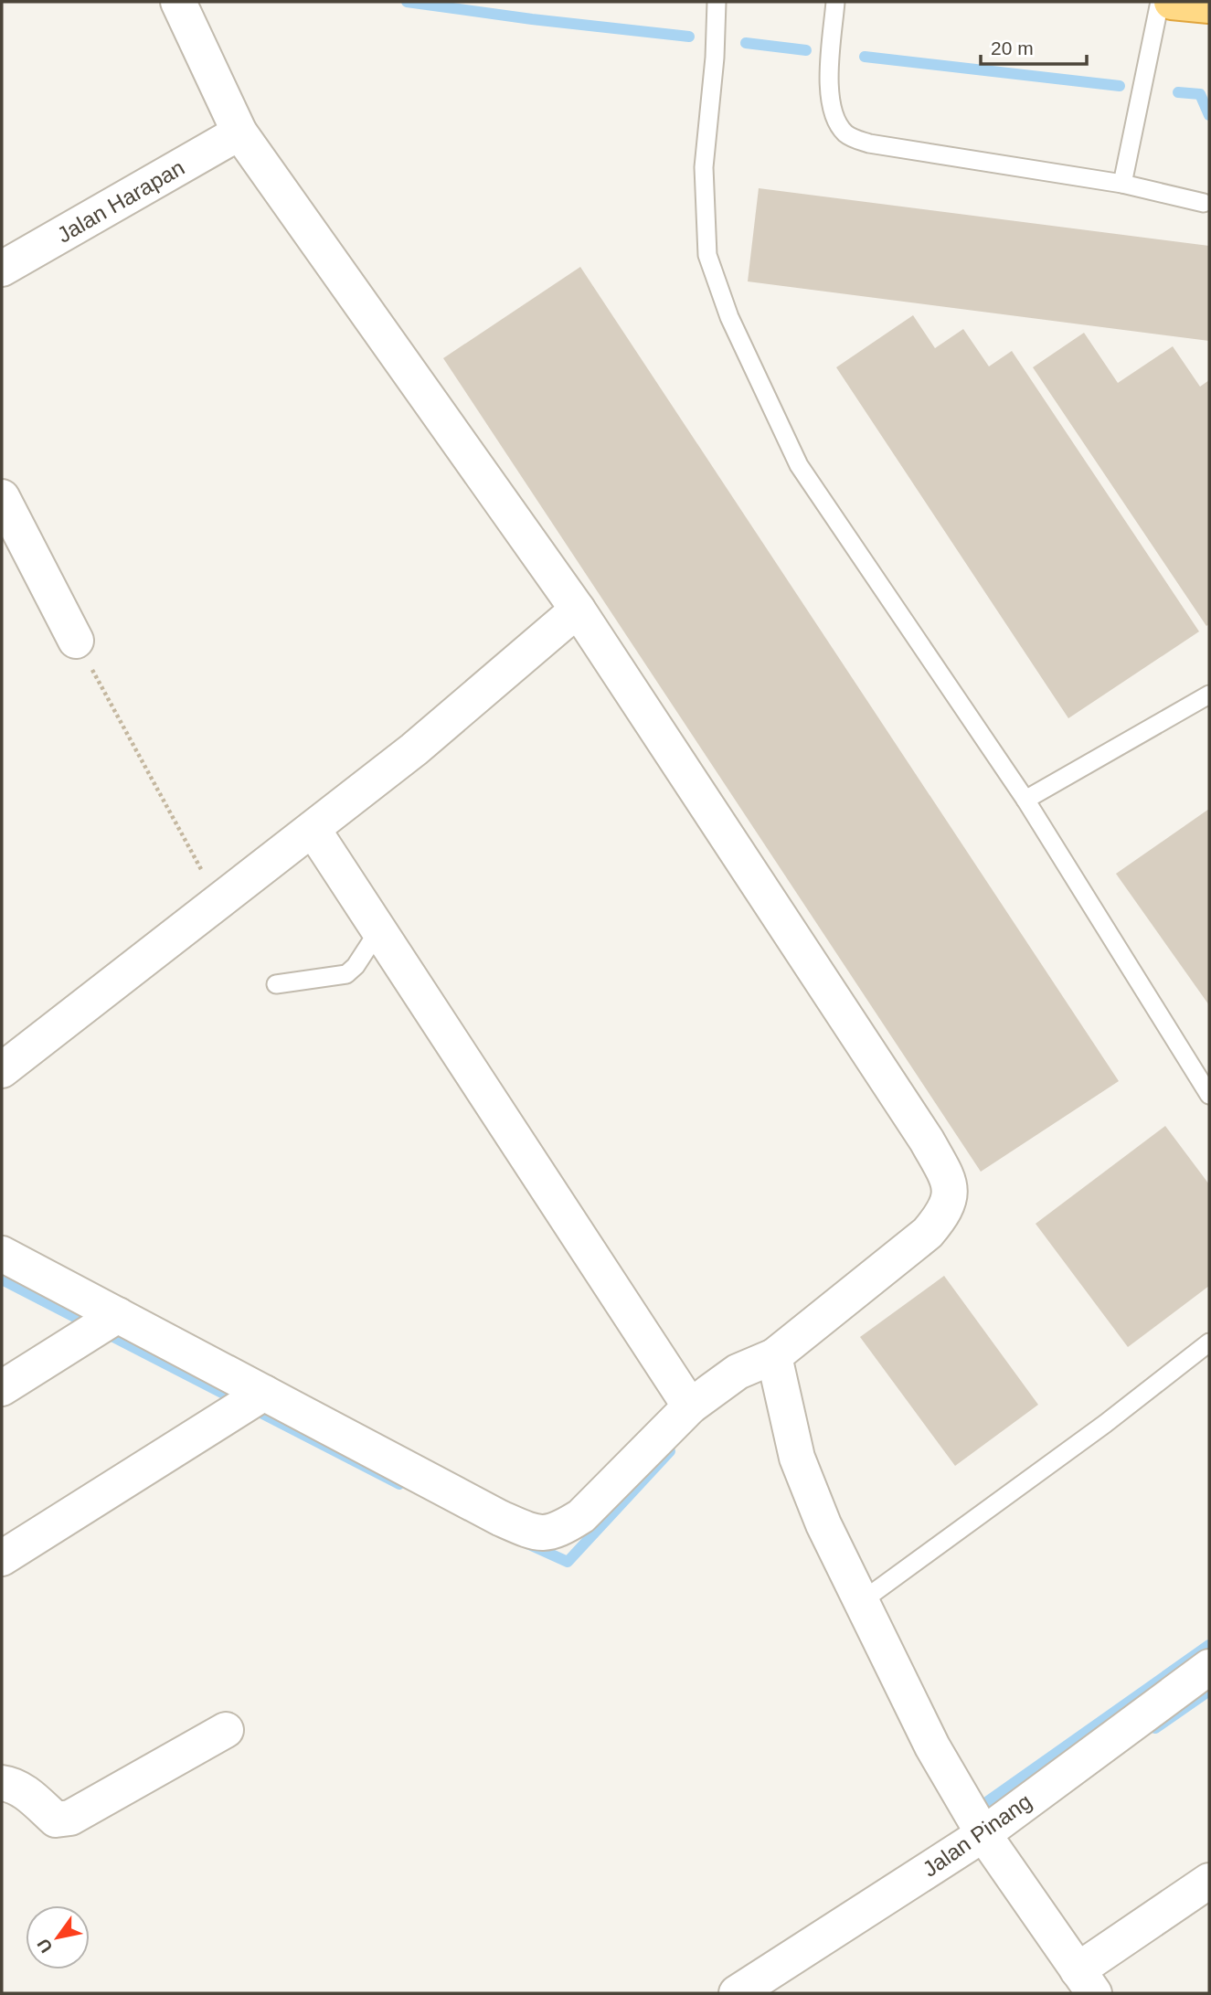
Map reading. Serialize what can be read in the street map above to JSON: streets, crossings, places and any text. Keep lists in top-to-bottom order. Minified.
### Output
{"streets":{"street":["Jalan Harapan","Jalan Pinang"]},"scale_bar":"20 m","north":"bottom left"}
